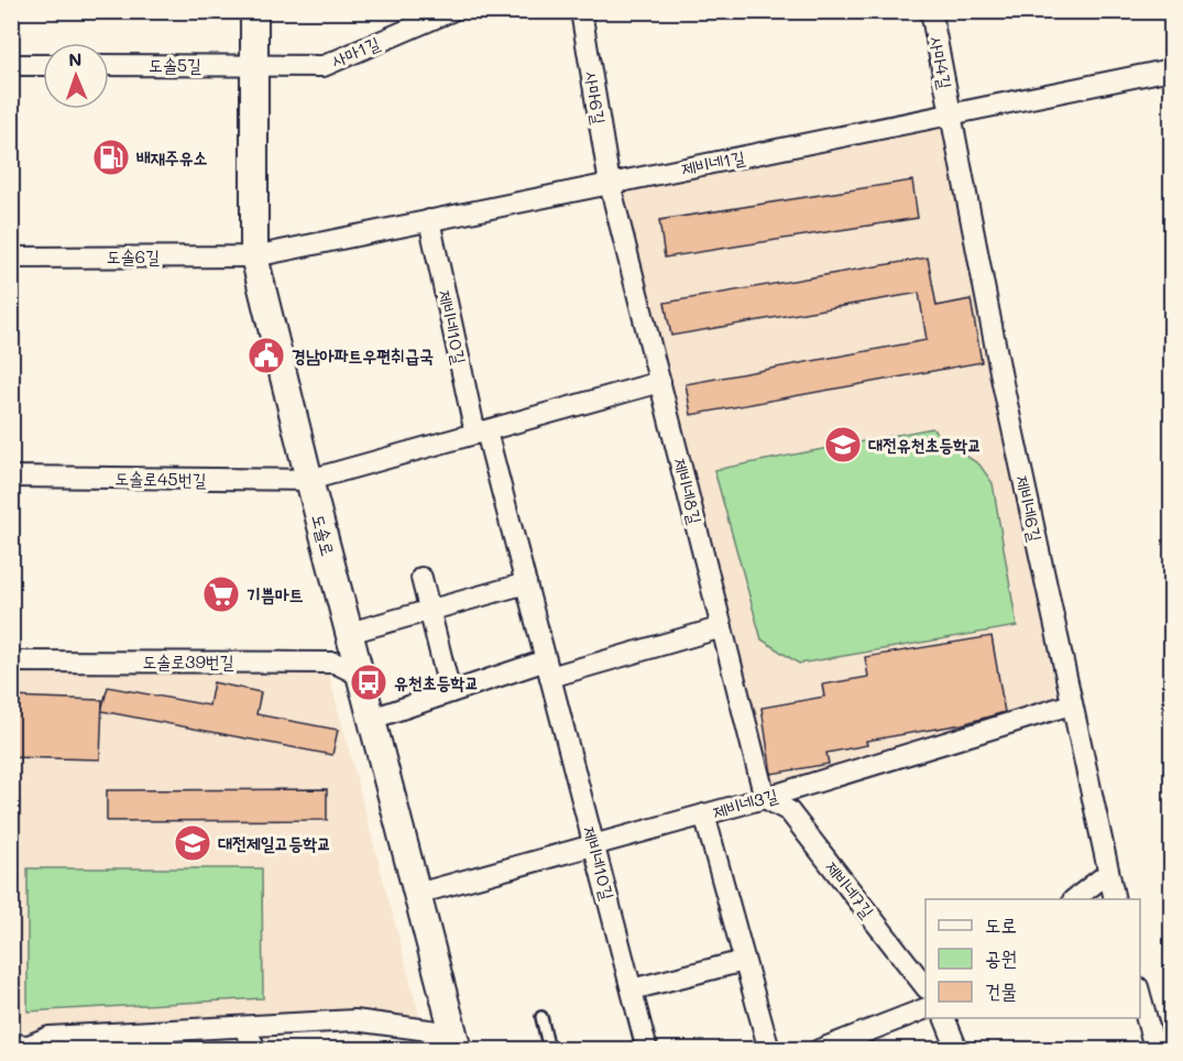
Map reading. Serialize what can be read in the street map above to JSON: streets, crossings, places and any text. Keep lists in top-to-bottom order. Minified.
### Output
{"streets":{"street":["사마1길","사마4길","도솔5길","사마6길","제비네1길","도솔6길","제비네10길","도솔로45번길","제비네8길","제비네6길","도솔로","도솔로39번길","제비네3길","제비네7길"]},"crossings":[["사마1길","도솔5길"],["사마1길","도솔로"],["사마4길","제비네1길"],["사마4길","제비네6길"],["도솔5길","도솔로"],["사마6길","제비네1길"],["사마6길","제비네8길"],["제비네1길","도솔6길"],["제비네1길","제비네10길"],["제비네1길","제비네8길"],["제비네1길","제비네6길"],["제비네1길","도솔로"],["도솔6길","도솔로"],["제비네10길","제비네3길"],["도솔로45번길","도솔로"],["제비네8길","제비네3길"],["제비네8길","제비네7길"],["제비네6길","제비네3길"],["도솔로","도솔로39번길"],["도솔로","제비네3길"],["제비네3길","제비네7길"]],"places":{"fuel station":["배재주유소"],"public building":["경남아파트우편취급국"],"school or university":["대전유천초등학교","대전제일고등학교"],"supermarket":["기쁨마트"],"bus stop":["유천초등학교"]},"legend":["도로","공원","건물"],"north":"top"}
